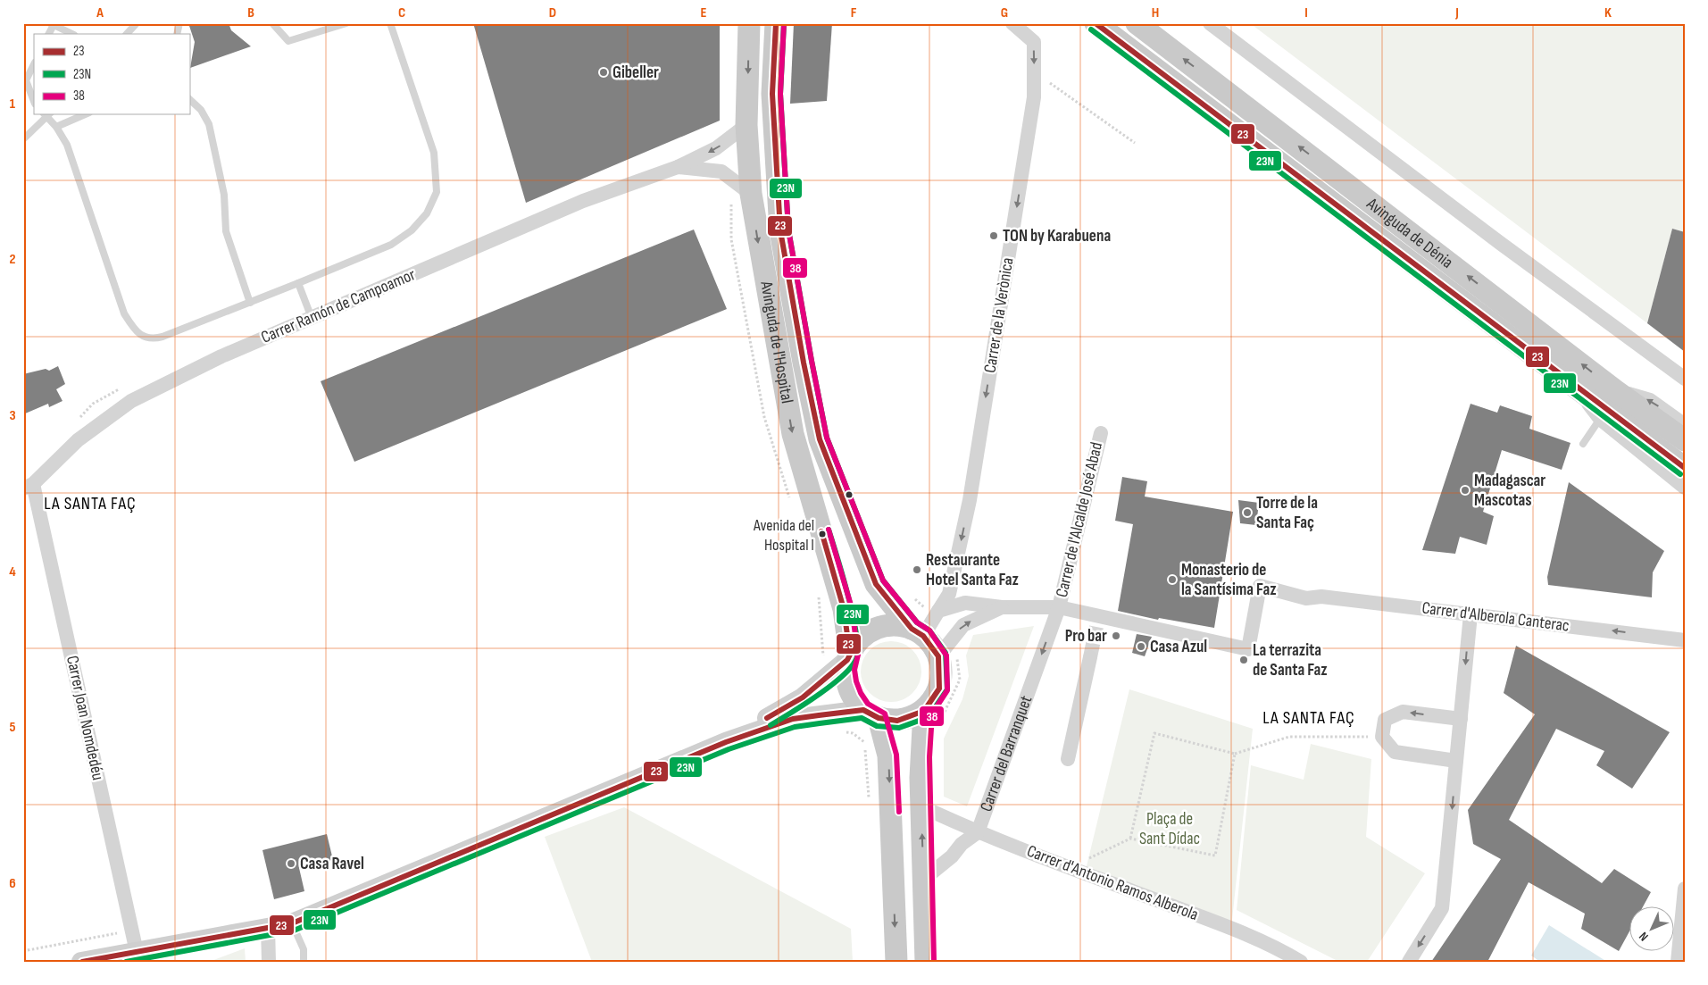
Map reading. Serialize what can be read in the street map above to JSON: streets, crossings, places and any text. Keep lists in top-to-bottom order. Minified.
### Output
{"streets":{"main road":["Avinguda de Dénia","Avinguda de l'Hospital"],"street":["Carrer Ramón de Campoamor","Carrer de la Verònica","Carrer de l'Alcalde José Abad","Carrer d'Alberola Canterac","Carrer Joan Nomdedéu","Carrer del Barranquet","Carrer d'Antonio Ramos Alberola"]},"crossings":[["Carrer Ramón de Campoamor","Avinguda de l'Hospital"],["Carrer Ramón de Campoamor","Carrer Joan Nomdedéu"],["Carrer de la Verònica","Avinguda de l'Hospital"],["Carrer de l'Alcalde José Abad","Carrer d'Alberola Canterac"],["Carrer de l'Alcalde José Abad","Carrer del Barranquet"],["Carrer d'Alberola Canterac","Carrer del Barranquet"],["Carrer del Barranquet","Carrer d'Antonio Ramos Alberola"]],"one_way":["Carrer de la Verònica"],"districts":["LA SANTA FAÇ","LA SANTA FAÇ"],"parks":["Plaça de Sant Dídac"],"places":["Gibeller","TON by Karabuena","Madagascar Mascotas","Torre de la Santa Faç","Avenida del Hospital I","Restaurante Hotel Santa Faz","Monasterio de la Santísima Faz","Pro bar","Casa Azul","La terrazita de Santa Faz","Casa Ravel"],"lines":["transit line 23","transit line 23N","transit line 38"],"legend":["23","23N","38"],"north":"bottom left","grid":{"columns":["A","B","C","D","E","F","G","H","I","J","K"],"rows":["1","2","3","4","5","6"]}}
